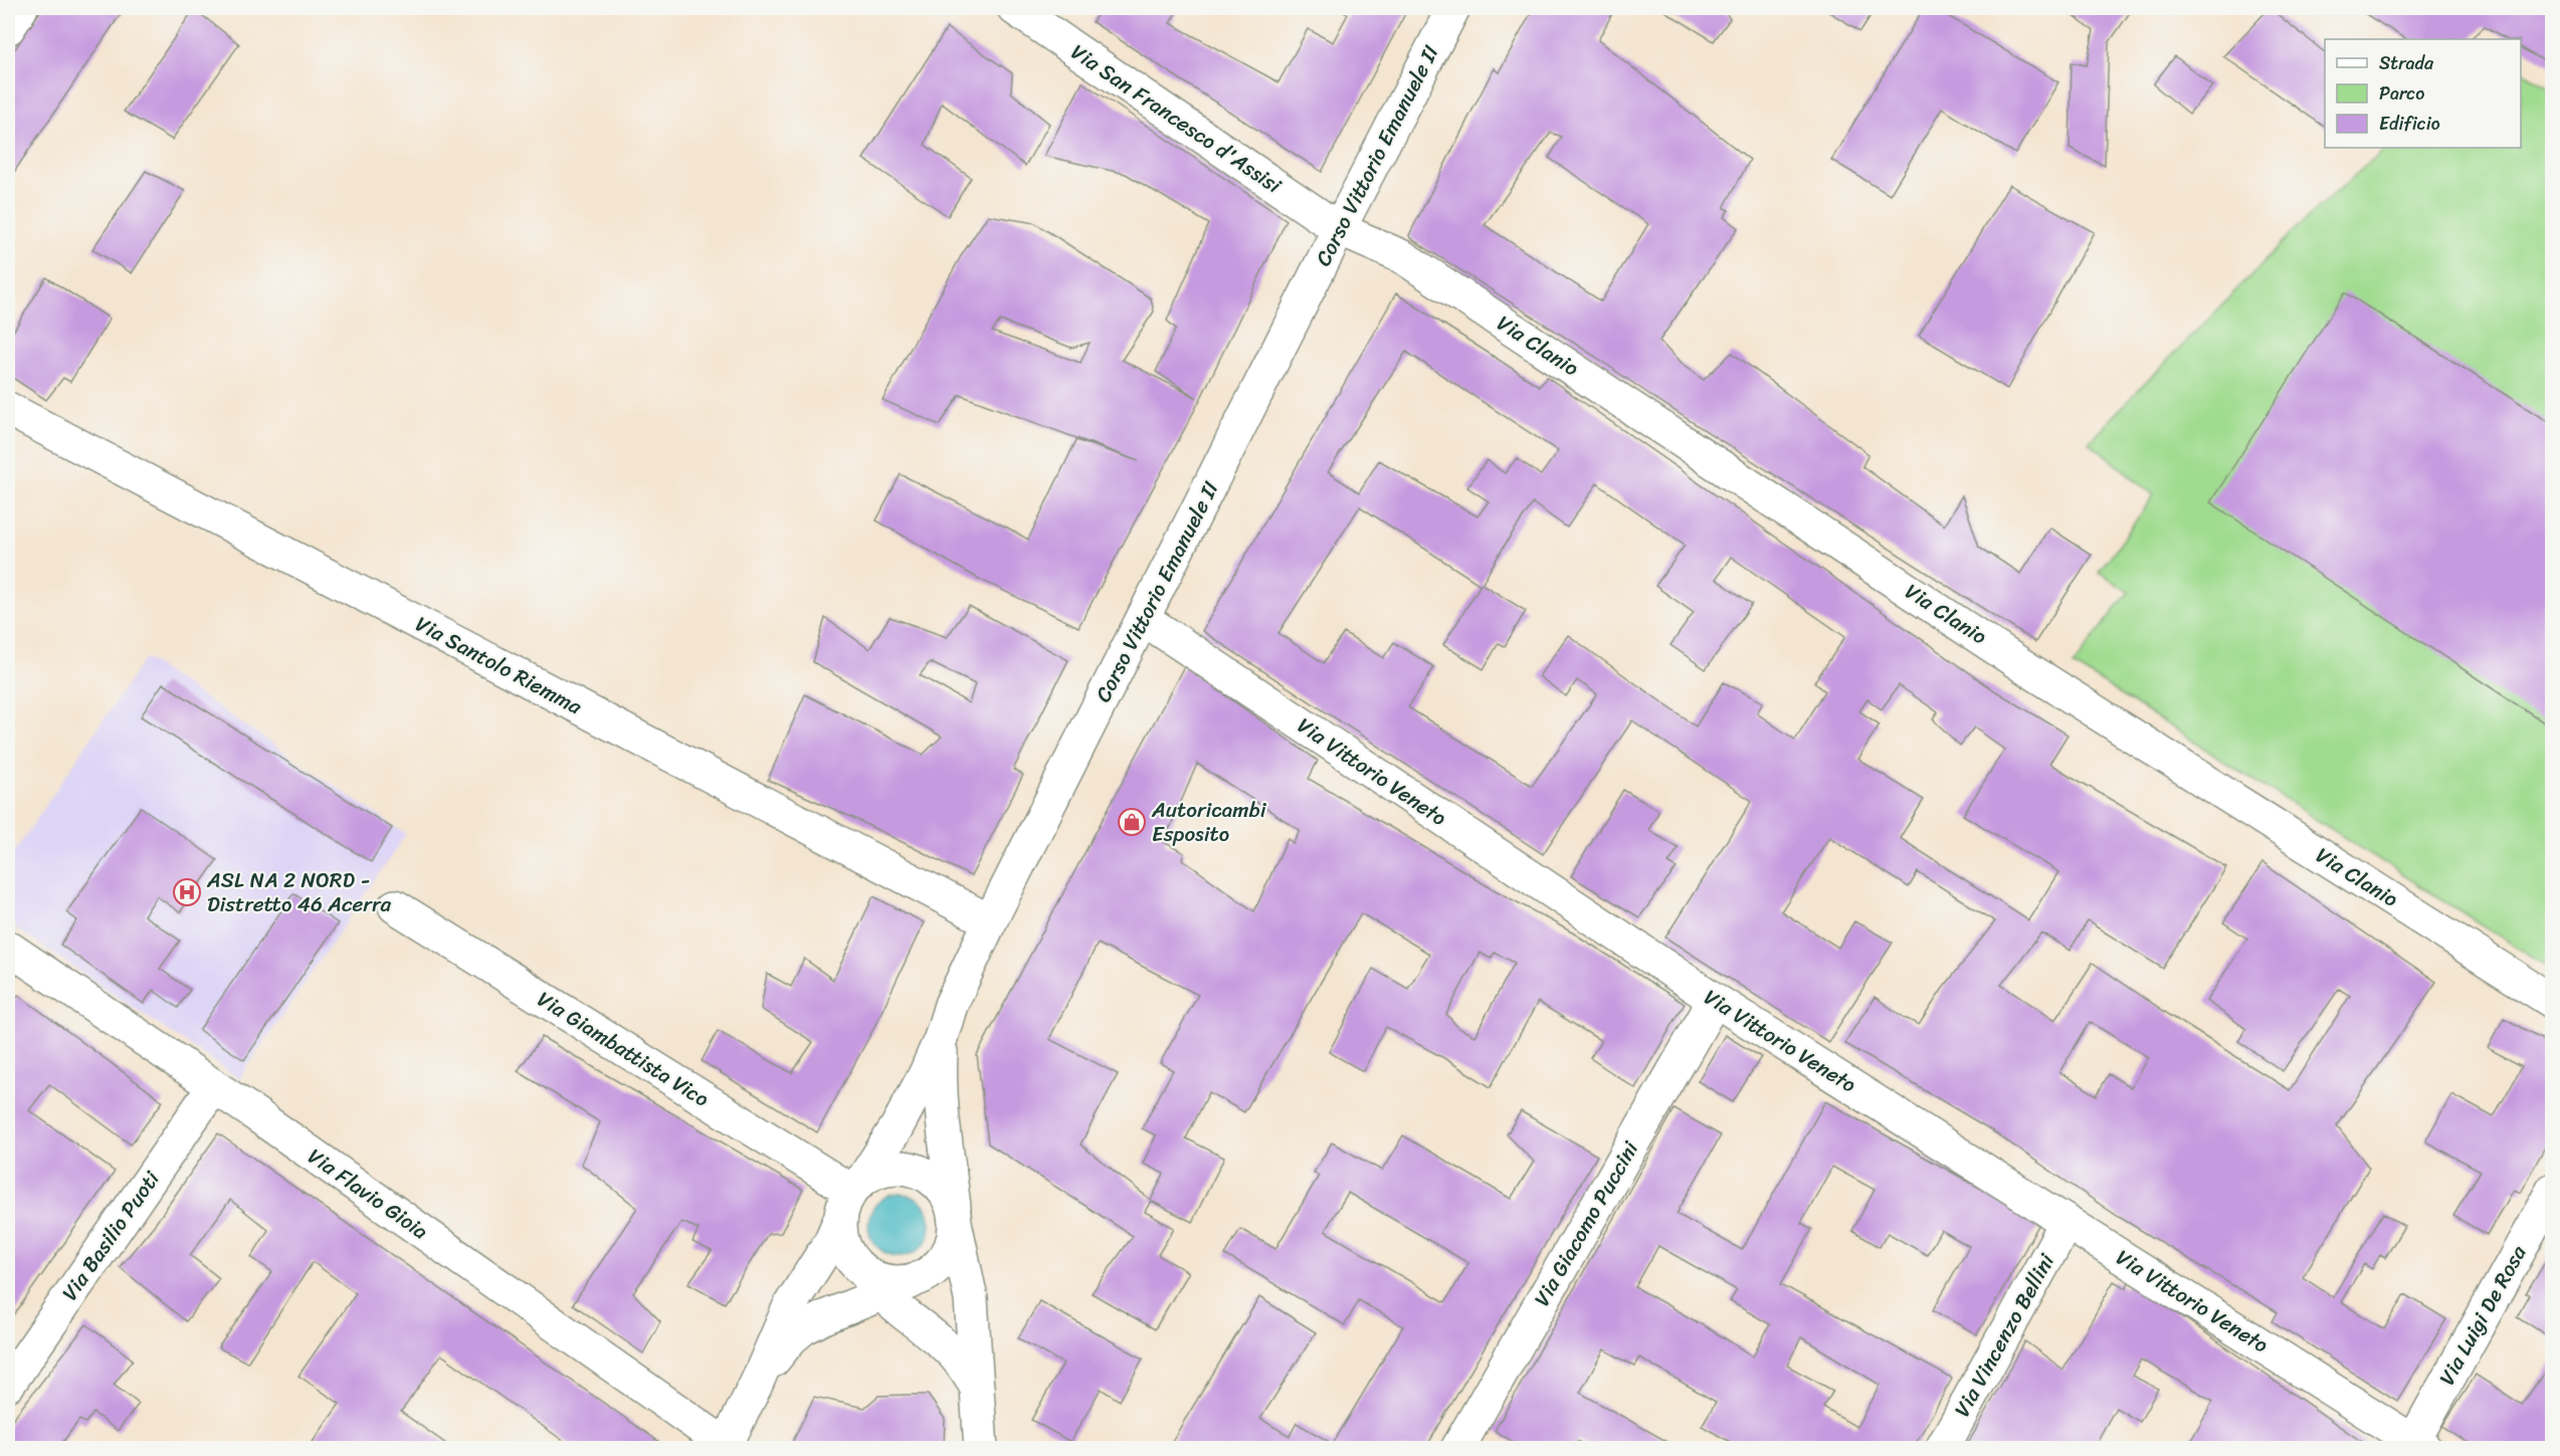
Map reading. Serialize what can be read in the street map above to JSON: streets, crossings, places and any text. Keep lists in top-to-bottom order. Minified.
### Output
{"streets":{"street":["Via San Francesco d'Assisi","Corso Vittorio Emanuele II","Via Clanio","Via Santolo Riemma","Via Vittorio Veneto","Via Giambattista Vico","Via Flavio Gioia","Via Giacomo Puccini","Via Basilio Puoti","Via Luigi De Rosa","Via Vincenzo Bellini"]},"crossings":[["Via San Francesco d'Assisi","Corso Vittorio Emanuele II"],["Via San Francesco d'Assisi","Via Clanio"],["Corso Vittorio Emanuele II","Via Clanio"],["Corso Vittorio Emanuele II","Via Santolo Riemma"],["Corso Vittorio Emanuele II","Via Vittorio Veneto"],["Corso Vittorio Emanuele II","Via Giambattista Vico"],["Corso Vittorio Emanuele II","Via Flavio Gioia"],["Via Vittorio Veneto","Via Giacomo Puccini"],["Via Vittorio Veneto","Via Luigi De Rosa"],["Via Vittorio Veneto","Via Vincenzo Bellini"],["Via Flavio Gioia","Via Basilio Puoti"]],"places":{"shop":["Autoricambi Esposito"],"hospital":["ASL NA 2 NORD - Distretto 46 Acerra"]},"legend":["Strada","Parco","Edificio"]}
